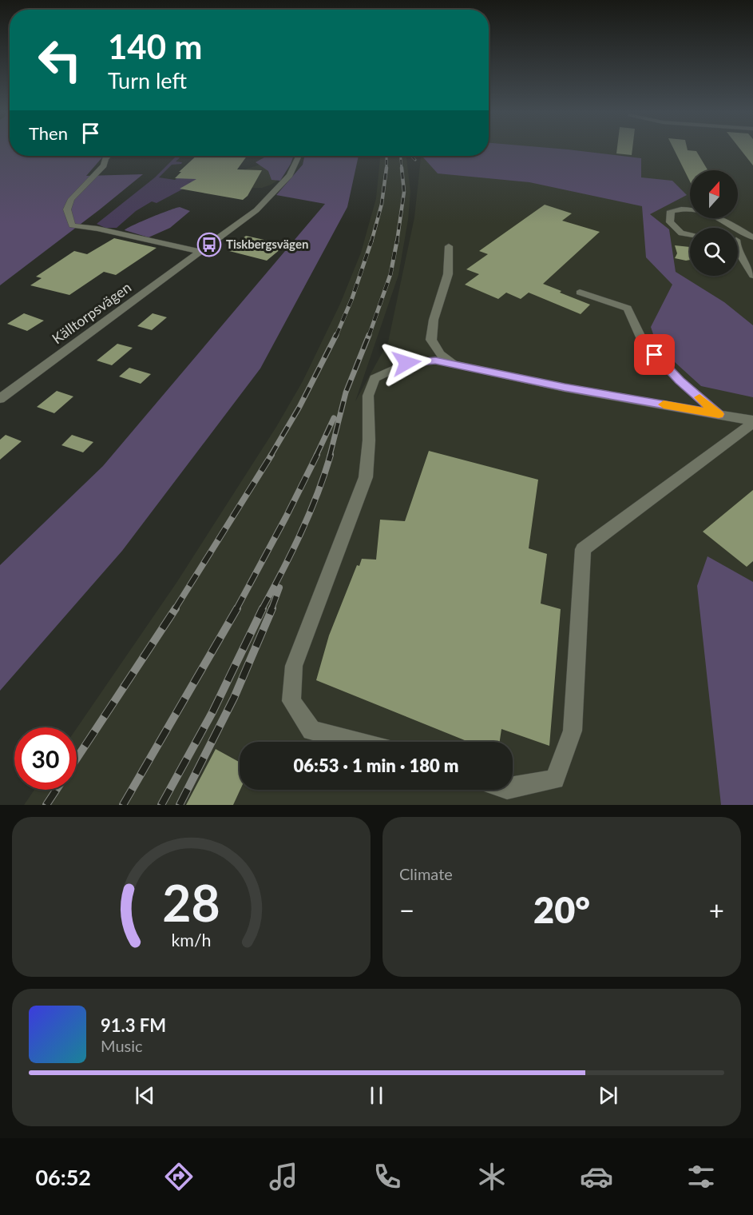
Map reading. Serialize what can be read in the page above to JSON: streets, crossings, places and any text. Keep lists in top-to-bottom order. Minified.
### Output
{"streets":{"street":["Källtorpsvägen"]},"places":{"bus stop":["Tiskbergsvägen"]},"north":"top","page":{"turn":["140 m","Turn left"],"then":"Then","limit":"30","trip":"06:53 · 1 min · 180 m","tile":"Climate","heat":["−","20°","+"],"song":["91.3 FM","Music"],"tabs":"06:52","gauge":["28","km/h"]}}
